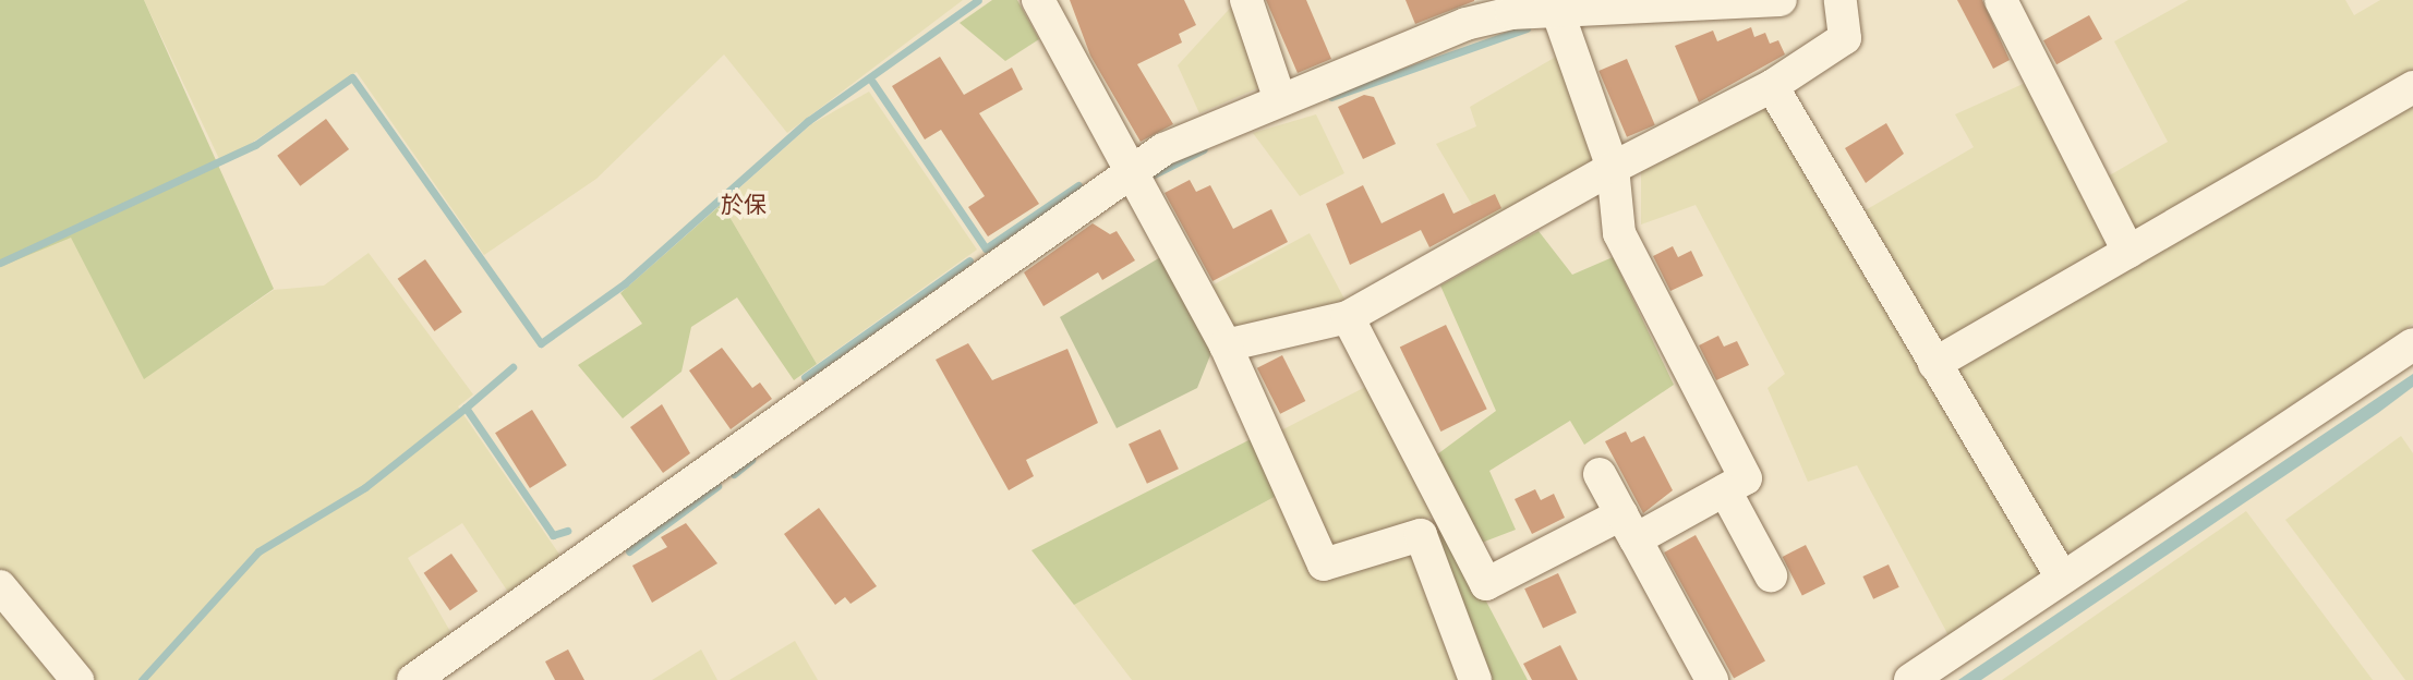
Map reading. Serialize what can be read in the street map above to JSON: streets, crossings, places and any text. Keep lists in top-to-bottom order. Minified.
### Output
{"districts":["於保"]}
